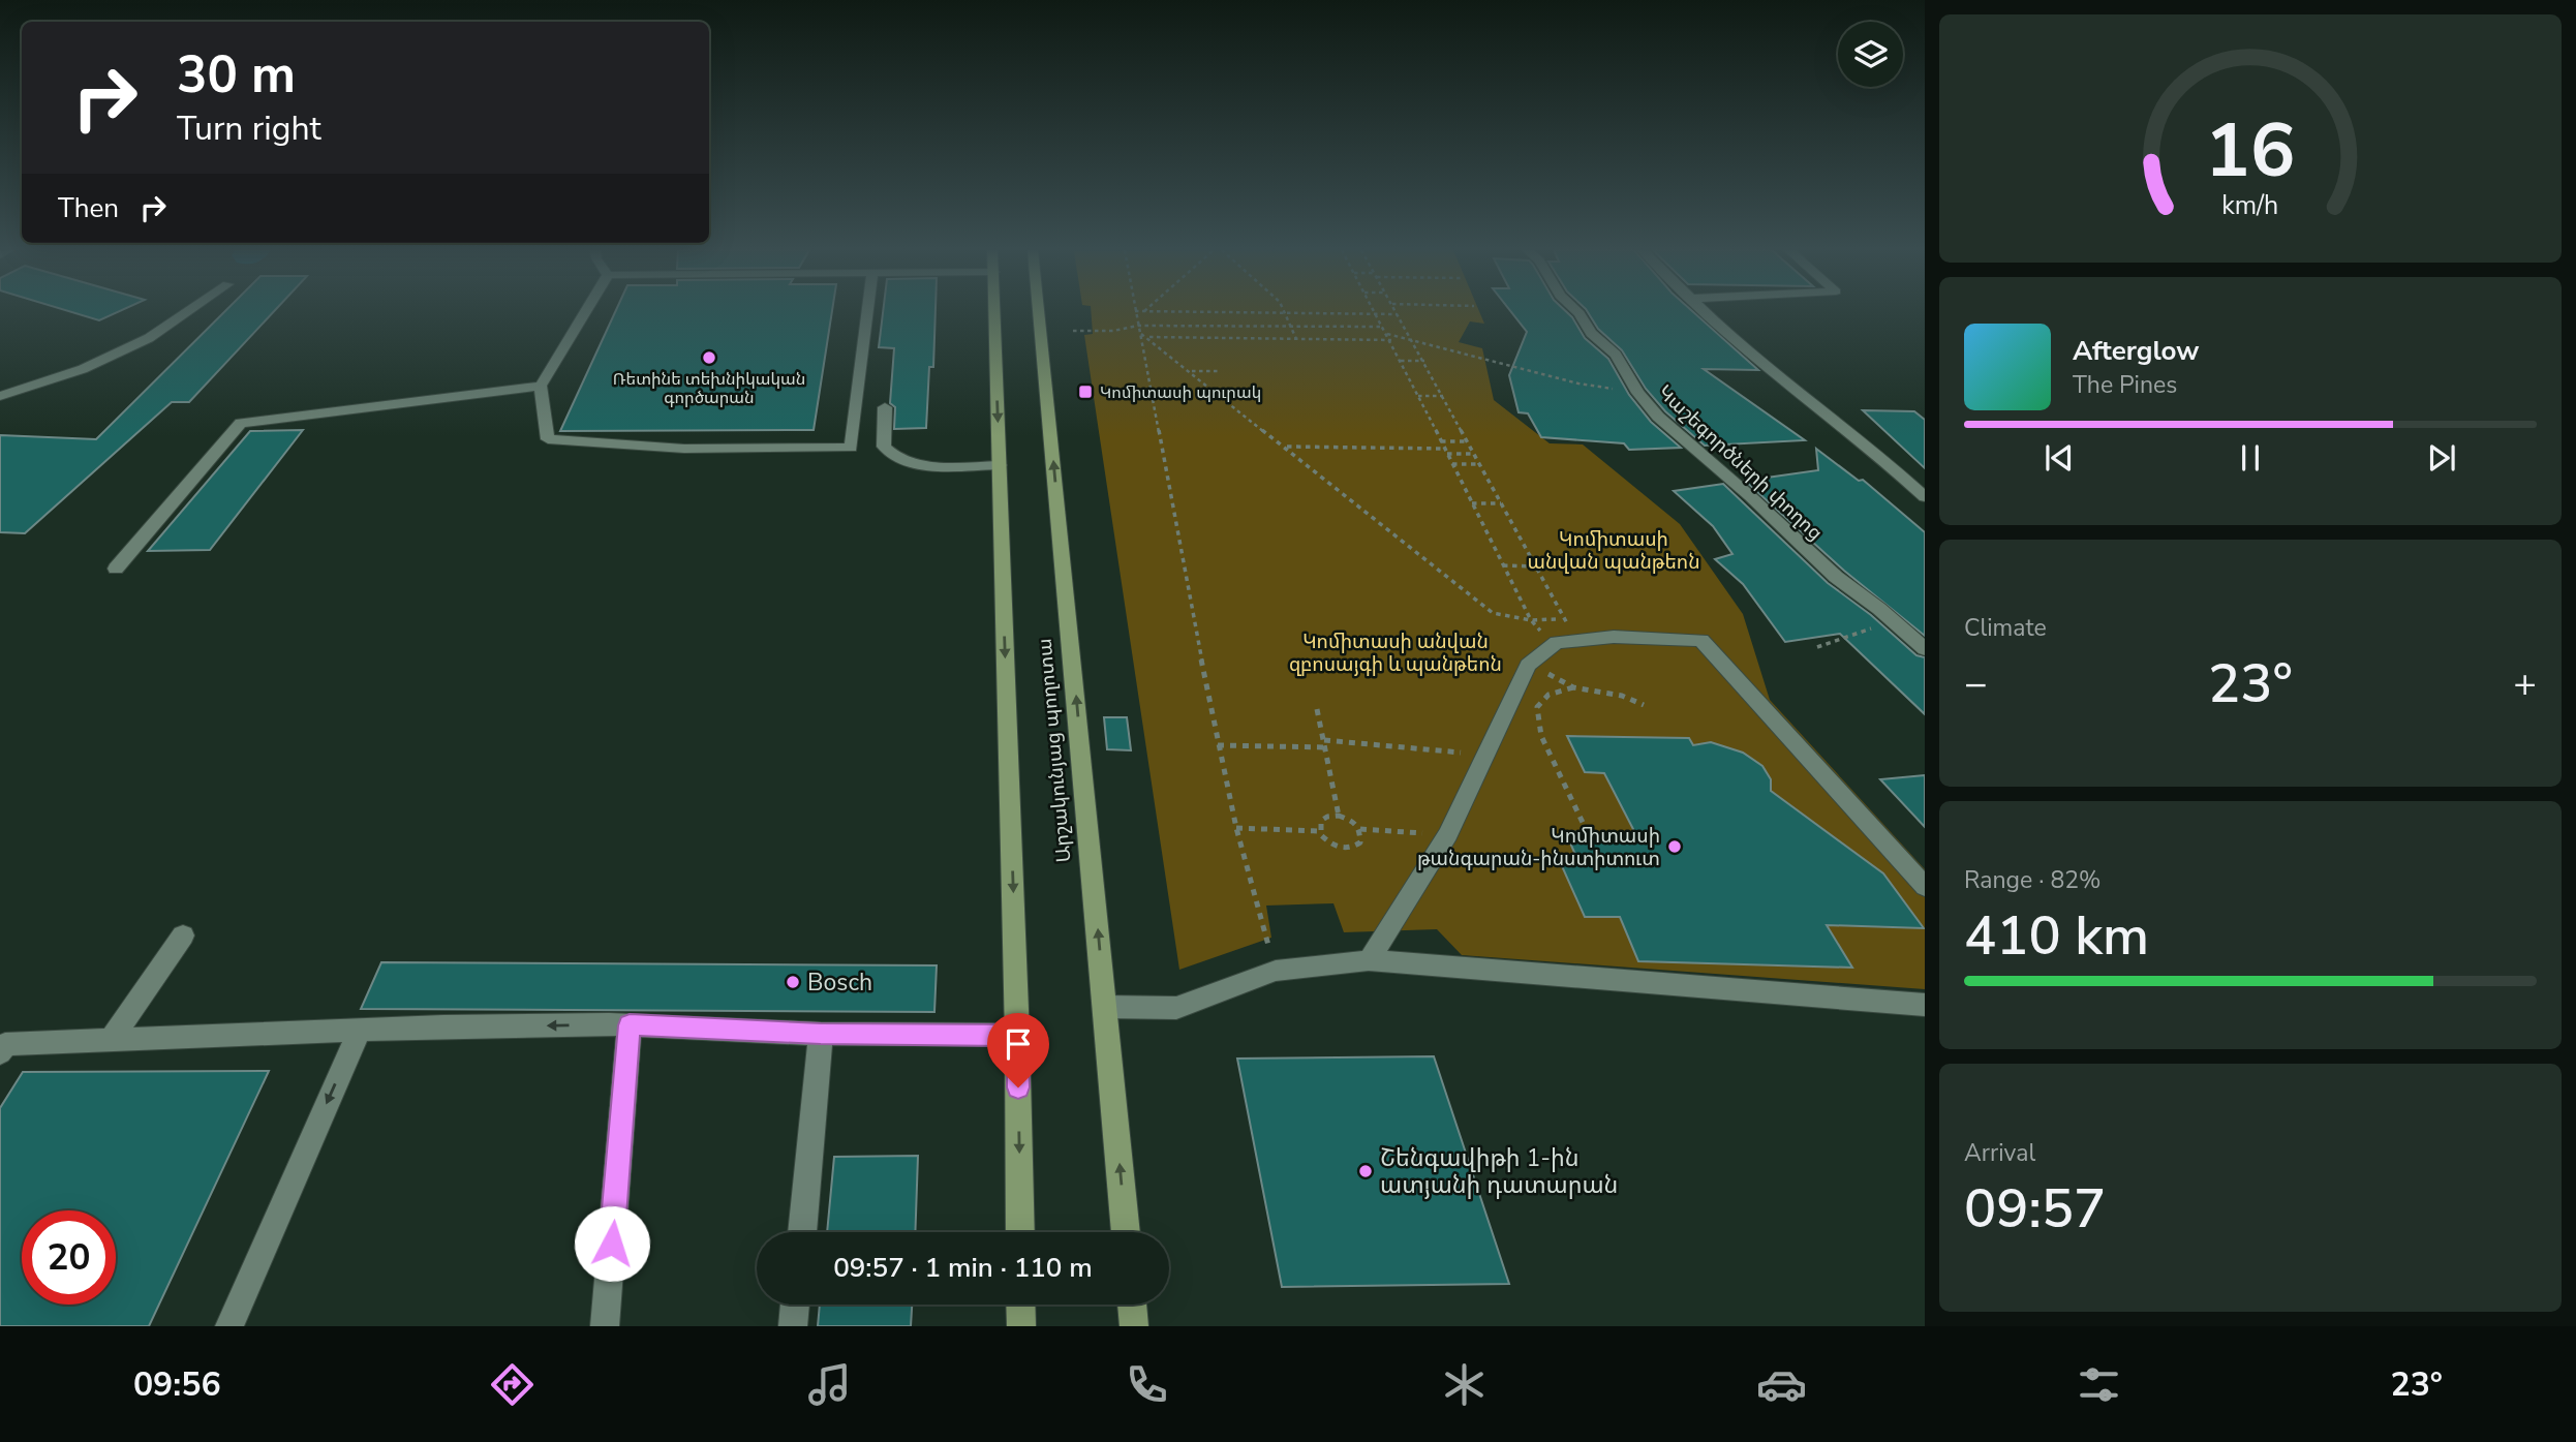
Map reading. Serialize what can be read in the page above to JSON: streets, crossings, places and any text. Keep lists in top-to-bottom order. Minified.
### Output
{"streets":{"main road":["Արշակունյաց պողոտա"],"street":["Կաշեգործների փողոց"]},"parks":["Կոմիտասի անվան պանթեոն","Կոմիտասի անվան զբոսայգի և պանթեոն"],"places":{"other":["Ռետինե տեխնիկական գործարան","Կոմիտասի թանգարան-ինստիտուտ","Bosch","Շենգավիթի 1-ին ատյանի դատարան"],"transit":["Կոմիտասի պուրակ"]},"page":{"turn":["30 m","Turn right"],"then":"Then","song":["Afterglow","The Pines"],"tile":["Climate",["Range · 82%","410 km"],["Arrival","09:57"]],"heat":["−","23°","+"],"limit":"20","trip":"09:57 · 1 min · 110 m","tabs":["09:56","23°"],"gauge":["16","km/h"]}}
